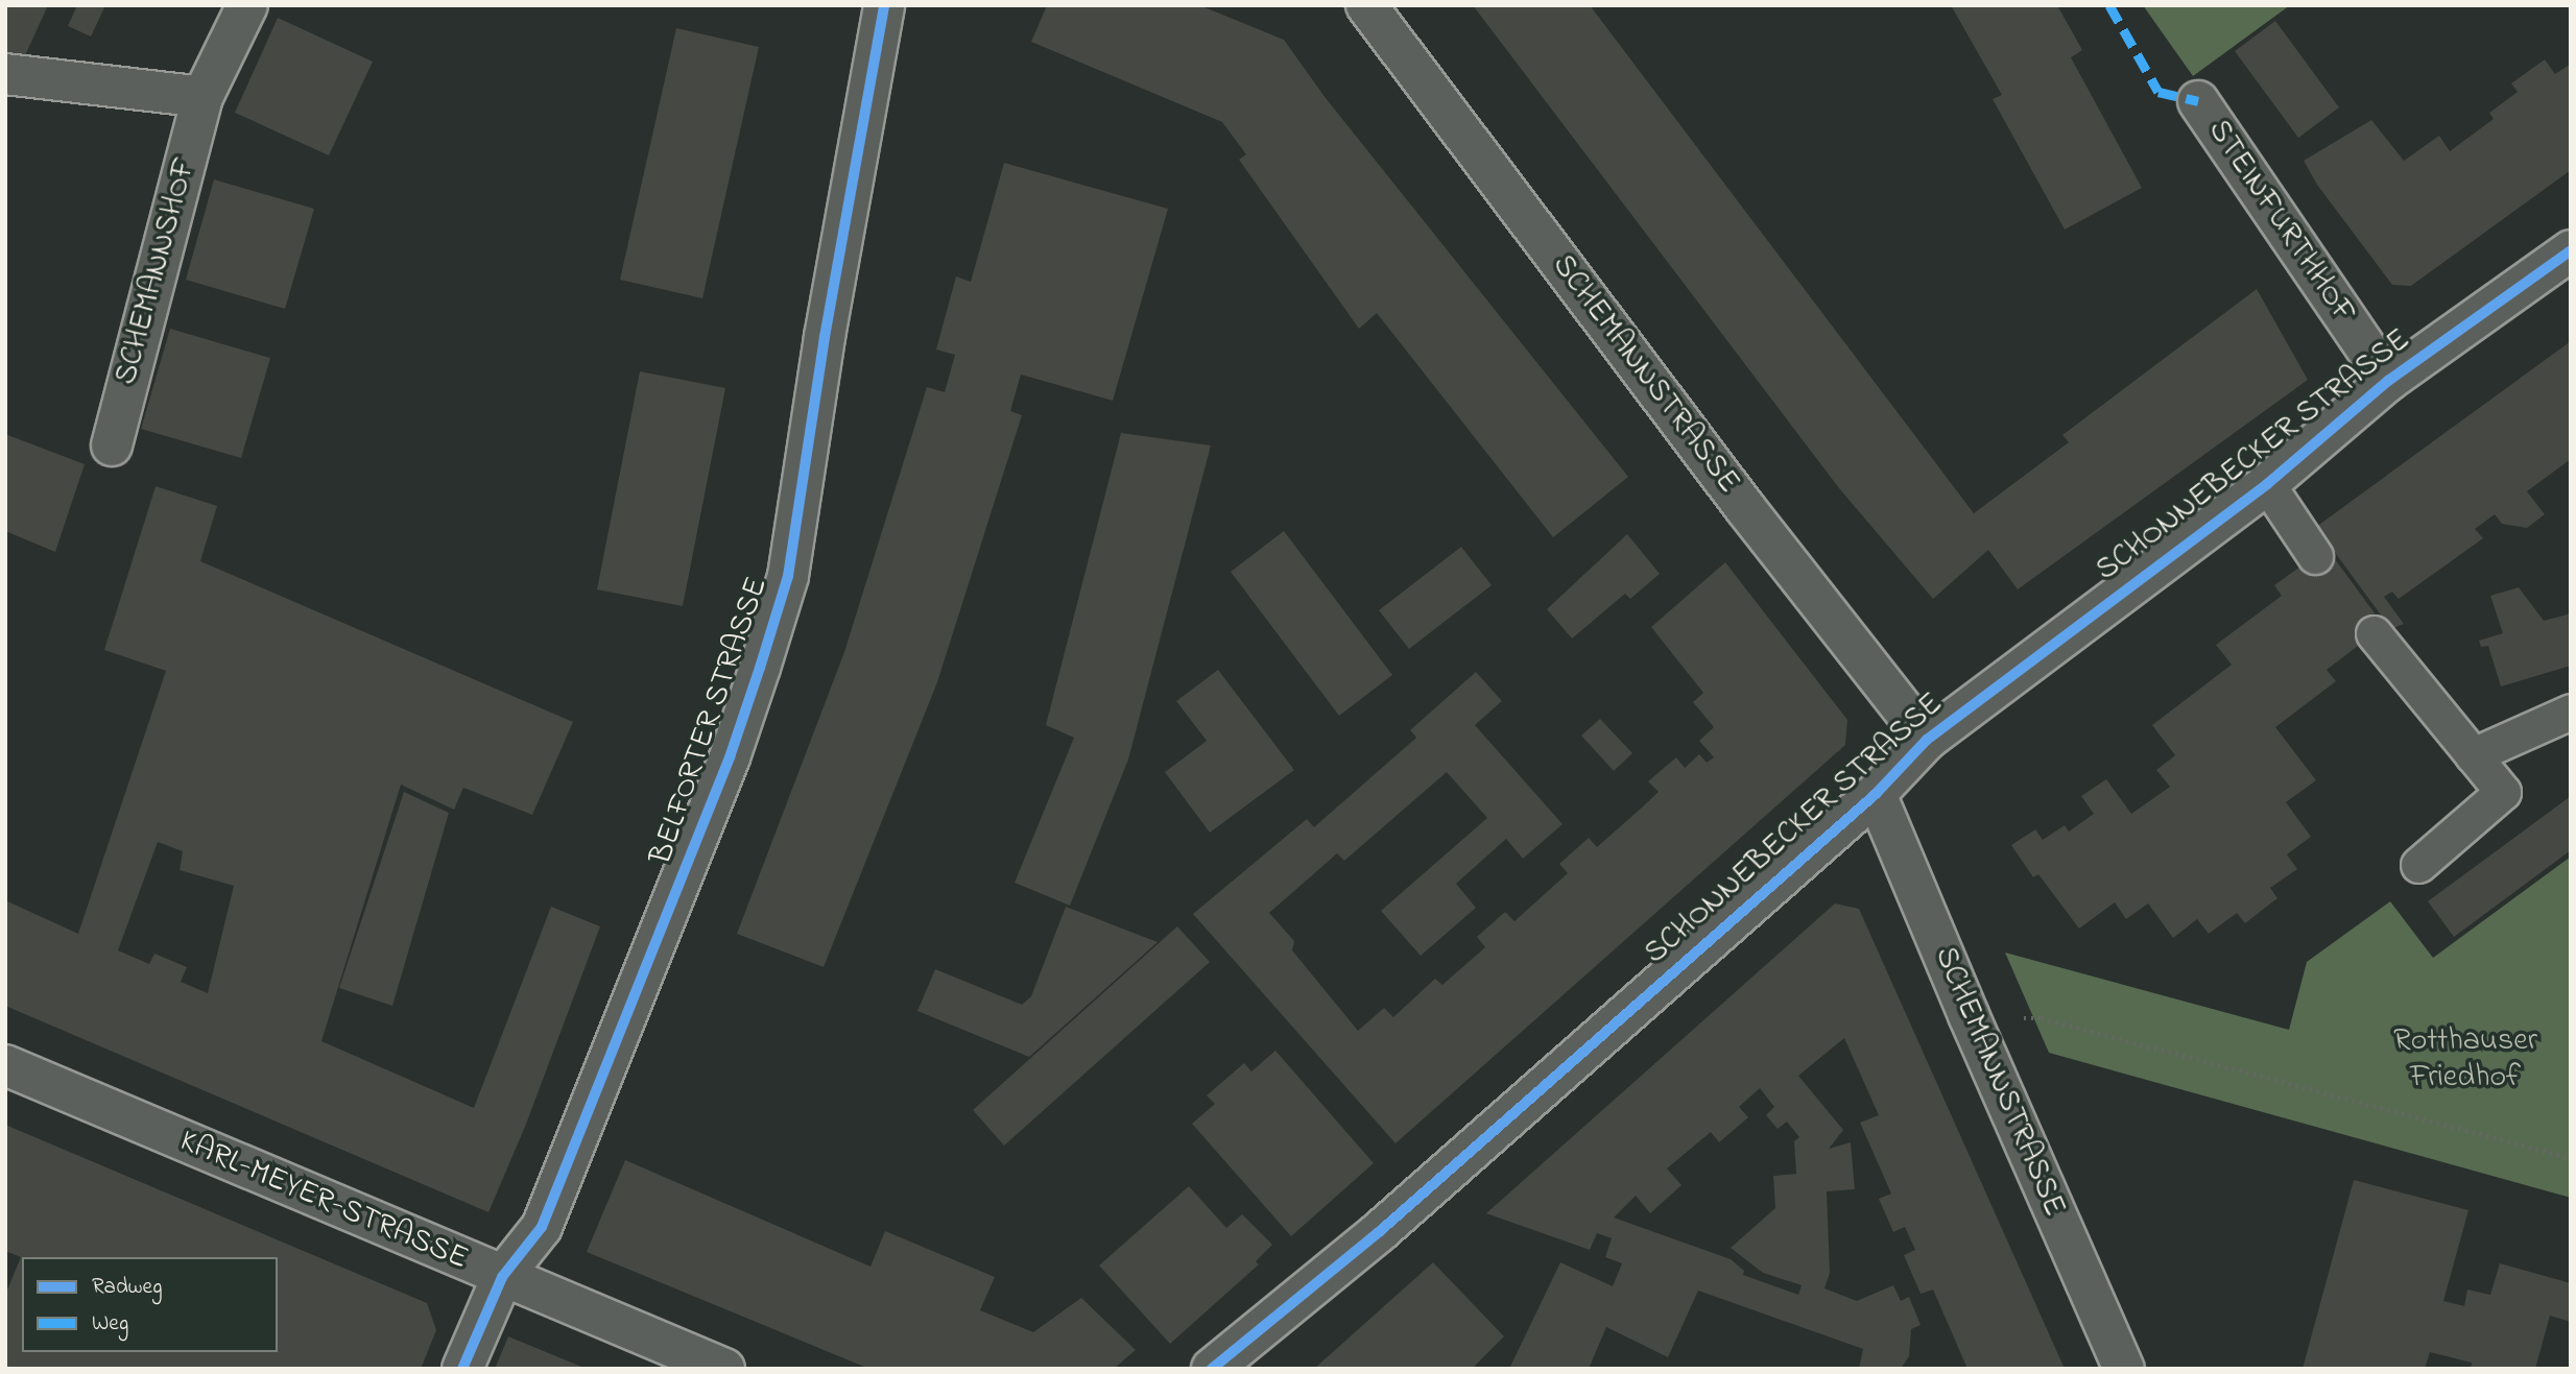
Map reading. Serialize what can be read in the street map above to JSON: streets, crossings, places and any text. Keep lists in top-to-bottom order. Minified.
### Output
{"streets":{"street":["STEINFURTHHOF","SCHEMANNSHOF","SCHEMANNSTRASSE","SCHONNEBECKER STRASSE","BELFORTER STRASSE","KARL-MEYER-STRASSE"]},"crossings":[["STEINFURTHHOF","SCHONNEBECKER STRASSE"],["SCHEMANNSTRASSE","SCHONNEBECKER STRASSE"],["BELFORTER STRASSE","KARL-MEYER-STRASSE"]],"parks":["Rotthauser Friedhof"],"legend":["Radweg","Weg"]}
